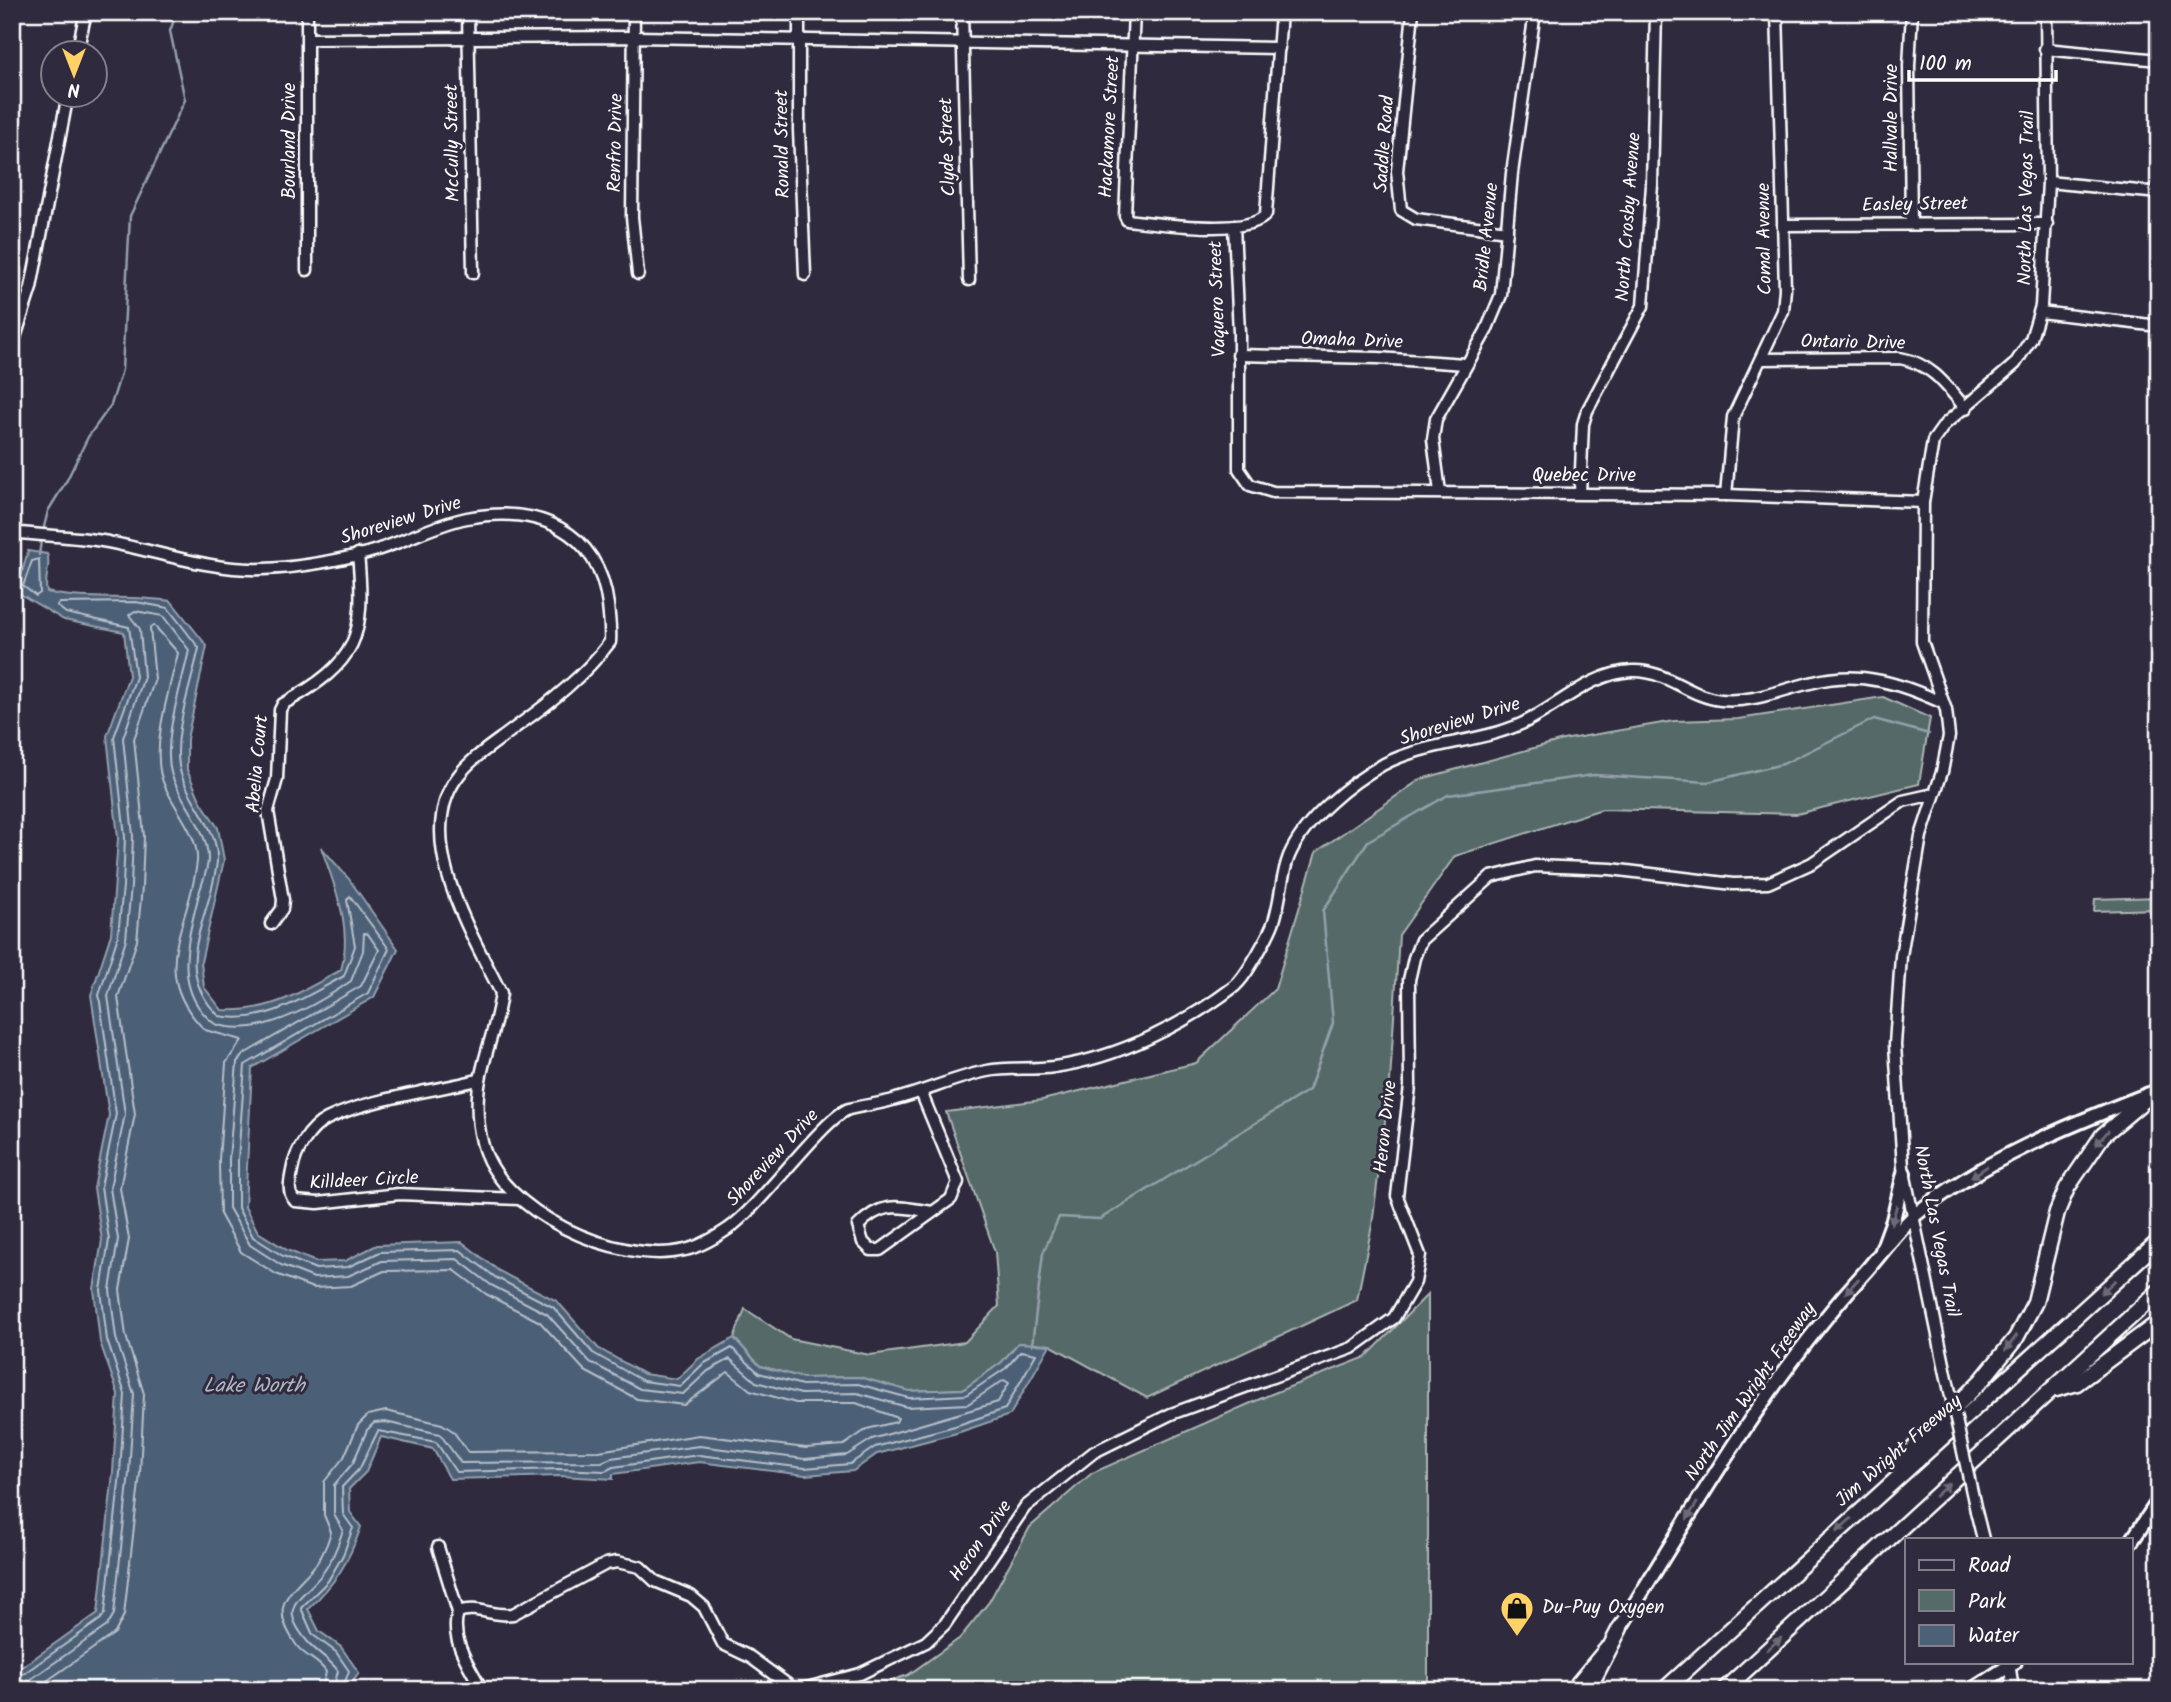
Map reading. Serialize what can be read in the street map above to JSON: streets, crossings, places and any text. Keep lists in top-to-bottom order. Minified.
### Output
{"streets":{"highway":["Jim Wright Freeway"],"main road":["North Jim Wright Freeway"],"street":["Hallvale Drive","Hackamore Street","Bourland Drive","McCully Street","Renfro Drive","Ronald Street","Saddle Road","Clyde Street","North Las Vegas Trail","Easley Street","North Crosby Avenue","Bridle Avenue","Comal Avenue","Vaquero Street","Omaha Drive","Ontario Drive","Quebec Drive","Shoreview Drive","Abelia Court","Heron Drive","Killdeer Circle"]},"crossings":[["Hallvale Drive","Easley Street"],["Hackamore Street","Vaquero Street"],["Saddle Road","Bridle Avenue"],["North Las Vegas Trail","Easley Street"],["North Las Vegas Trail","Ontario Drive"],["North Las Vegas Trail","Quebec Drive"],["North Las Vegas Trail","Shoreview Drive"],["North Las Vegas Trail","Heron Drive"],["North Las Vegas Trail","North Jim Wright Freeway"],["Easley Street","Comal Avenue"],["North Crosby Avenue","Quebec Drive"],["Bridle Avenue","Omaha Drive"],["Bridle Avenue","Quebec Drive"],["Comal Avenue","Ontario Drive"],["Comal Avenue","Quebec Drive"],["Vaquero Street","Omaha Drive"],["Vaquero Street","Quebec Drive"],["Shoreview Drive","Abelia Court"],["Shoreview Drive","Killdeer Circle"]],"one_way":["North Jim Wright Freeway"],"water":["Lake Worth"],"places":{"shop":["Du-Puy Oxygen"]},"legend":["Road","Park","Water"],"scale_bar":"100 m","north":"bottom"}
